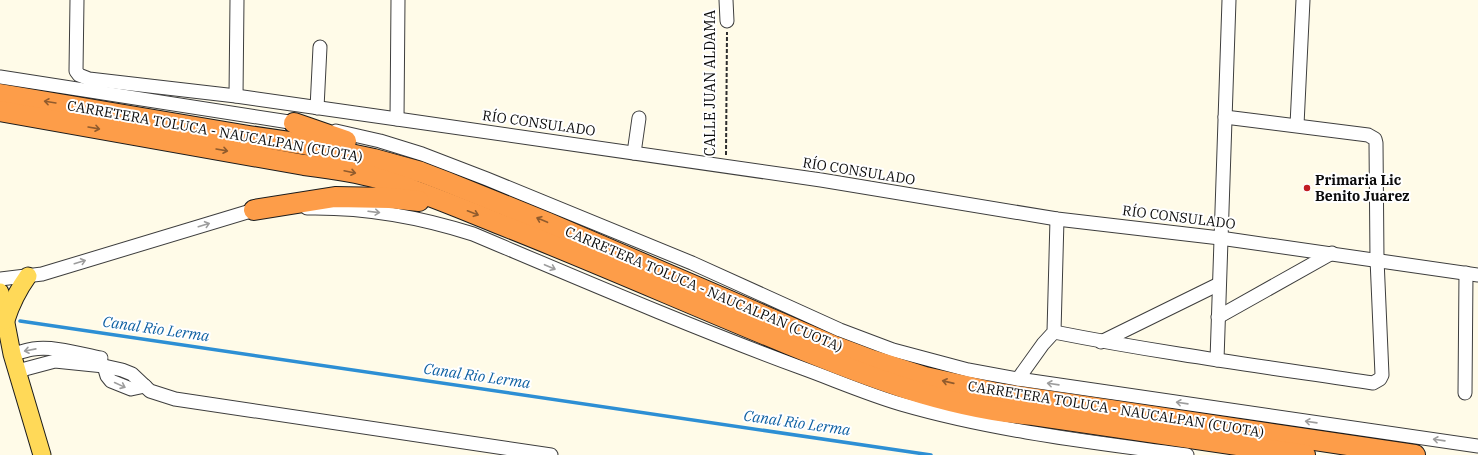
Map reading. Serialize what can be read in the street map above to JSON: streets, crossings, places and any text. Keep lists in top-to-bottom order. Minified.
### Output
{"streets":{"highway":["CARRETERA TOLUCA - NAUCALPAN (CUOTA)"],"street":["CALLE JUAN ALDAMA","RÍO CONSULADO"]},"crossings":[["CALLE JUAN ALDAMA","RÍO CONSULADO"]],"water":["Canal Rio Lerma"],"places":["Primaria Lic Benito Juarez"]}
